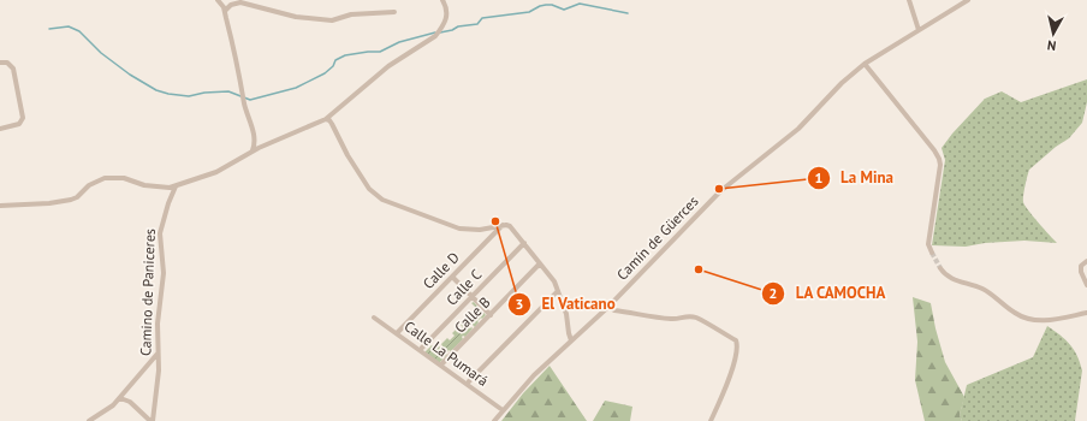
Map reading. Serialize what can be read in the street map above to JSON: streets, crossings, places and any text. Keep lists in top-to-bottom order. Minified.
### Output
{"streets":{"street":["Camín de Güerces","Calle D","Calle C","Camino de Paniceres","Calle B","Calle La Pumará"]},"crossings":[["Camín de Güerces","Calle La Pumará"],["Calle D","Calle La Pumará"]],"places":["La Mina","El Vaticano","LA CAMOCHA"],"north":"bottom"}
